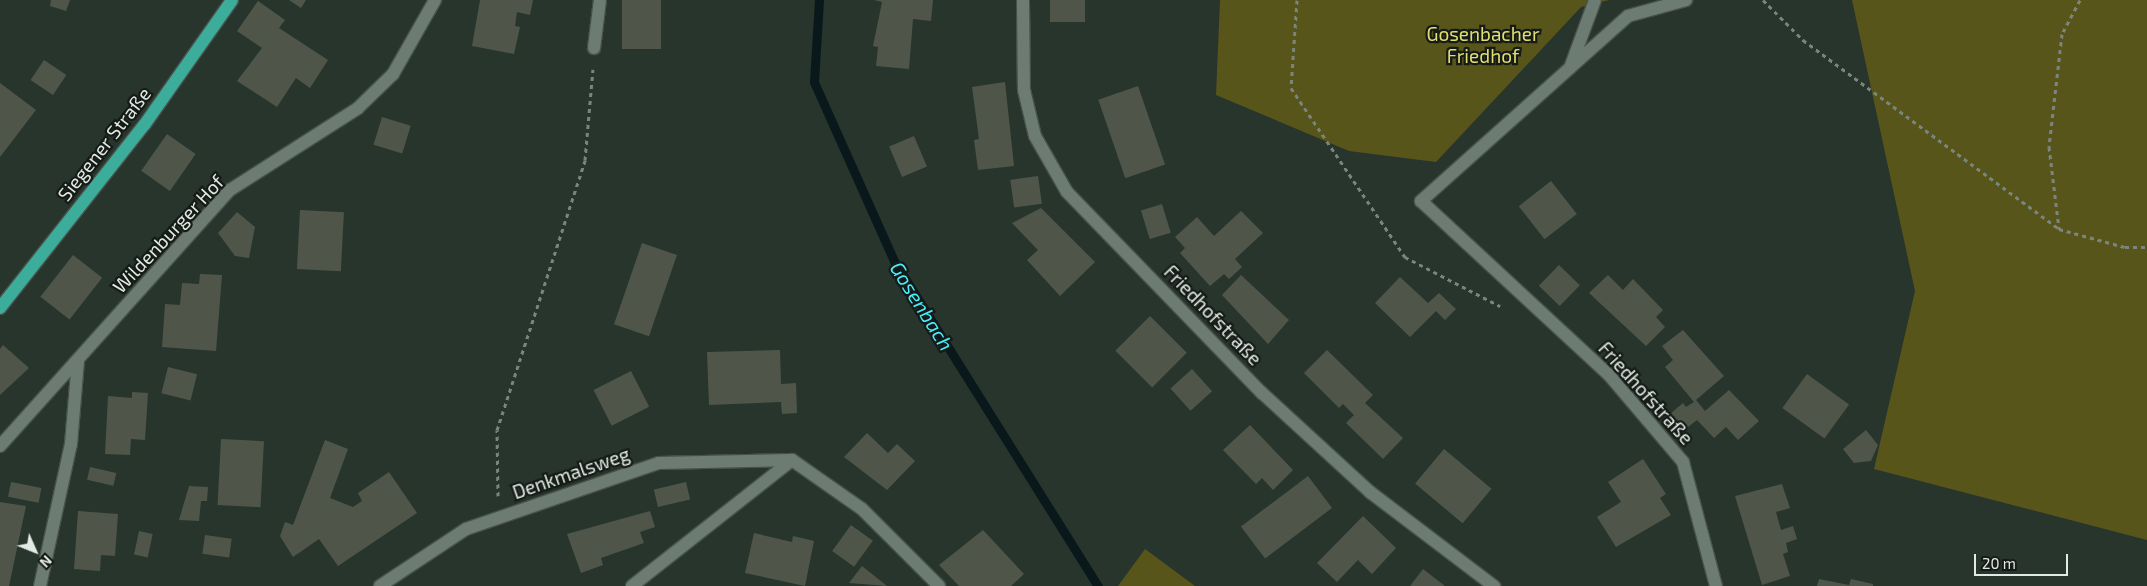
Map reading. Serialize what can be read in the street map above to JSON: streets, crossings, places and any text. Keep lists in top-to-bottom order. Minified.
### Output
{"streets":{"main road":["Siegener Straße"],"street":["Wildenburger Hof","Friedhofstraße","Denkmalsweg"]},"water":["Gosenbach"],"parks":["Gosenbacher Friedhof"],"scale_bar":"20 m","north":"bottom right"}
